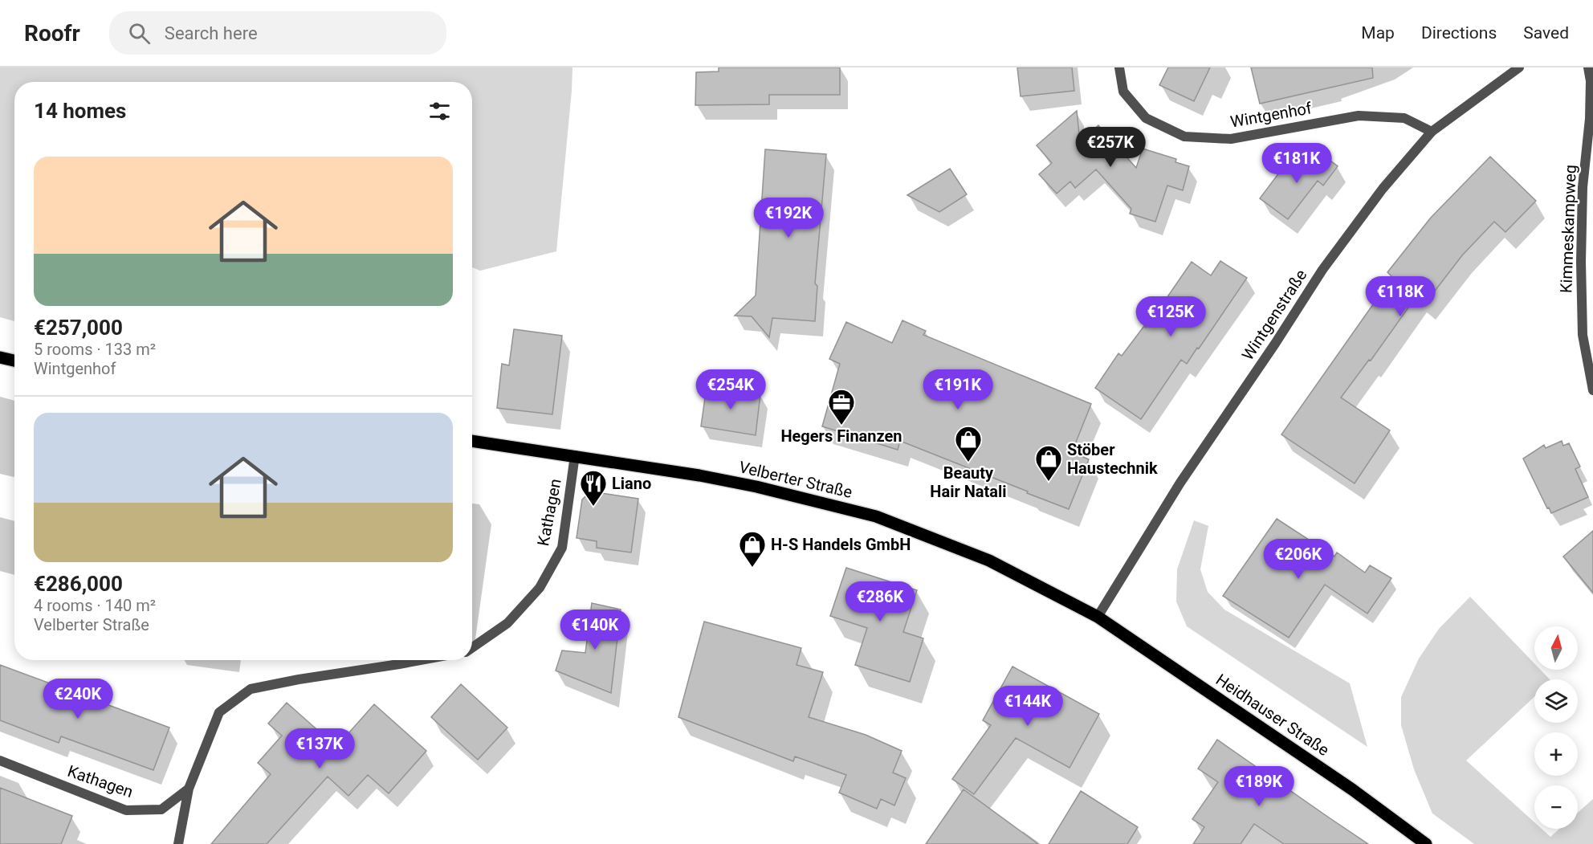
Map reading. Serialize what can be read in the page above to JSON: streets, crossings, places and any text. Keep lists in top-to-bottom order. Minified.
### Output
{"streets":{"main road":["Velberter Straße","Heidhauser Straße"],"street":["Wintgenhof","Kimmeskampweg","Wintgenstraße","Kathagen"]},"crossings":[["Wintgenhof","Wintgenstraße"],["Wintgenstraße","Velberter Straße"],["Wintgenstraße","Heidhauser Straße"],["Velberter Straße","Kathagen"],["Velberter Straße","Heidhauser Straße"]],"places":{"office":["Hegers Finanzen"],"shop":["Beauty Hair Natali","Stöber Haustechnik","H-S Handels GmbH"],"restaurant":["Liano"]},"north":"top","page":{"header":"Roofr","search":"Search here","nav":["Map","Directions","Saved"],"heading":"14 homes","price":["€257K","€181K","€192K","€118K","€125K","€254K","€191K","€206K","€286K","€140K","€240K","€144K","€137K","€189K"],"list":[{"name":"€257,000","note":"5 rooms · 133 m² · Wintgenhof"},{"name":"€286,000","note":"4 rooms · 140 m² · Velberter Straße"}],"map_buttons":["+","−"]}}
